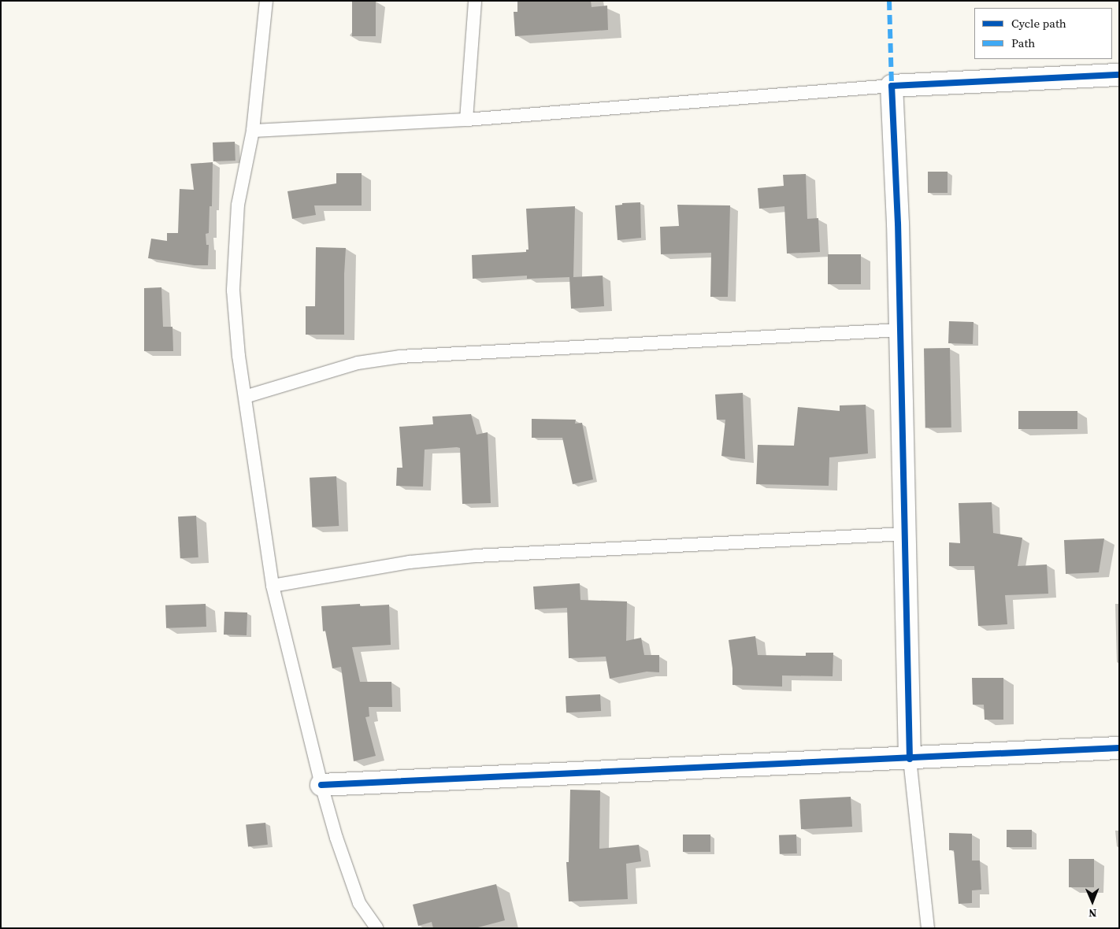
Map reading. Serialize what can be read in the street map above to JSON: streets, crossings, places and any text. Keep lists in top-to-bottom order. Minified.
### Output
{"legend":["Cycle path","Path"],"north":"bottom"}
